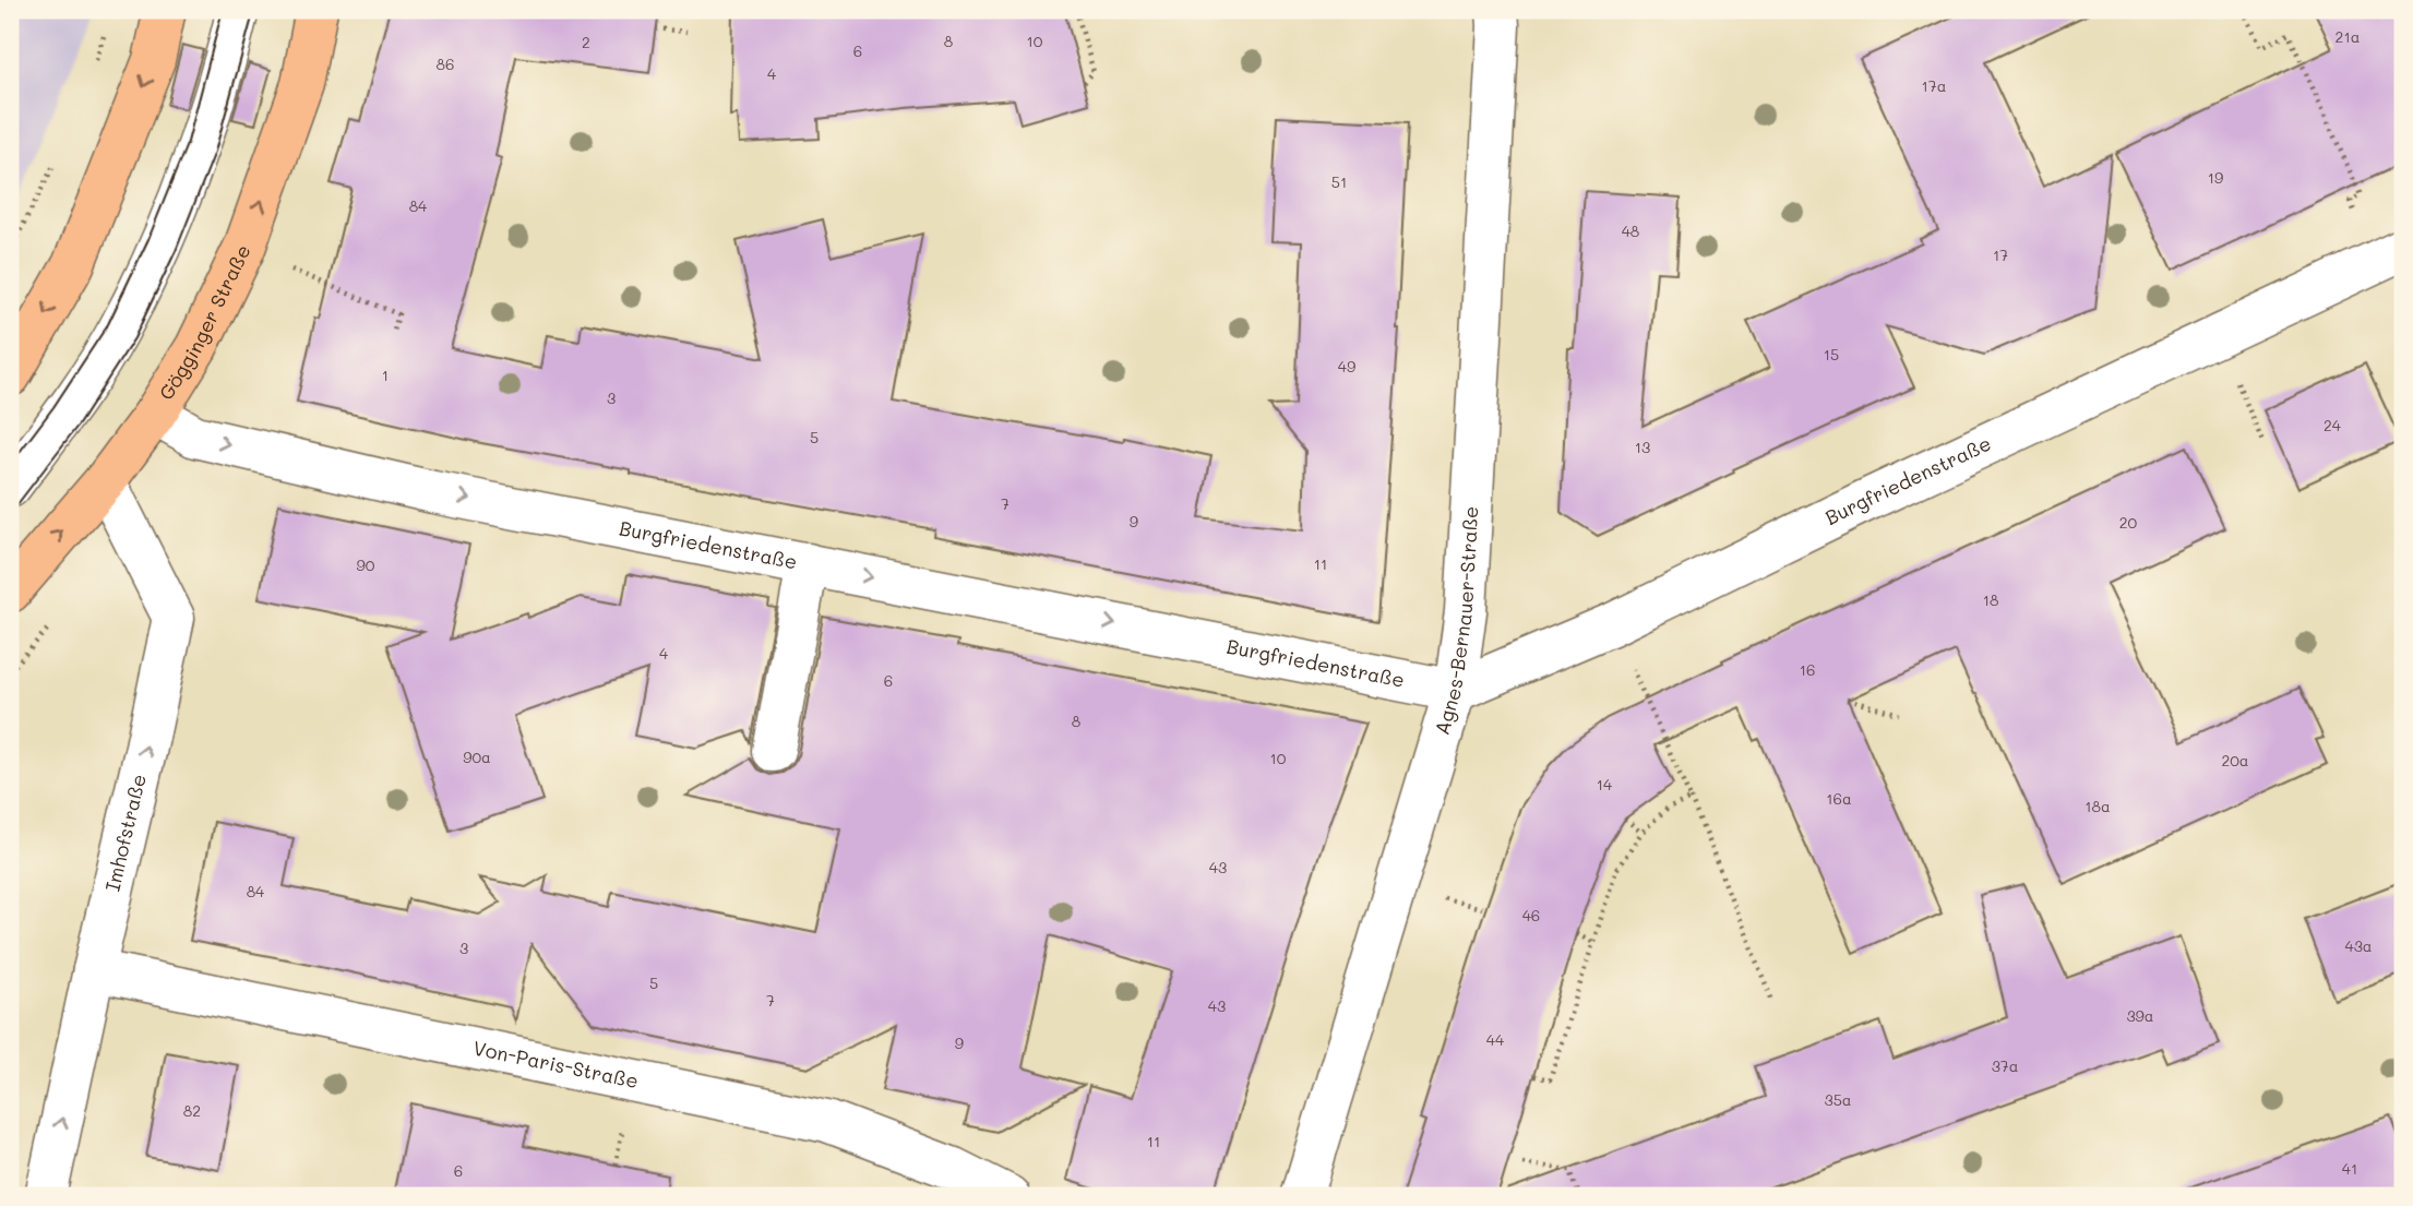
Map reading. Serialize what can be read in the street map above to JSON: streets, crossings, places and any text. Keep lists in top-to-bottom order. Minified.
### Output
{"streets":{"main road":["Gögginger Straße"],"street":["Burgfriedenstraße","Agnes-Bernauer-Straße","Imhofstraße","Von-Paris-Straße"]},"crossings":[["Gögginger Straße","Burgfriedenstraße"],["Gögginger Straße","Imhofstraße"],["Burgfriedenstraße","Agnes-Bernauer-Straße"],["Imhofstraße","Von-Paris-Straße"]],"one_way":["Burgfriedenstraße","Imhofstraße"],"house_numbers":["21a","8","10","2","6","86","4","17a","19","51","84","48","17","15","49","1","3","24","5","13","7","9","20","11","90","18","4","16","6","8","90a","10","20a","14","16a","18a","43","84","46","43a","3","5","7","43","39a","44","9","37a","35a","82","11","41","6"]}
